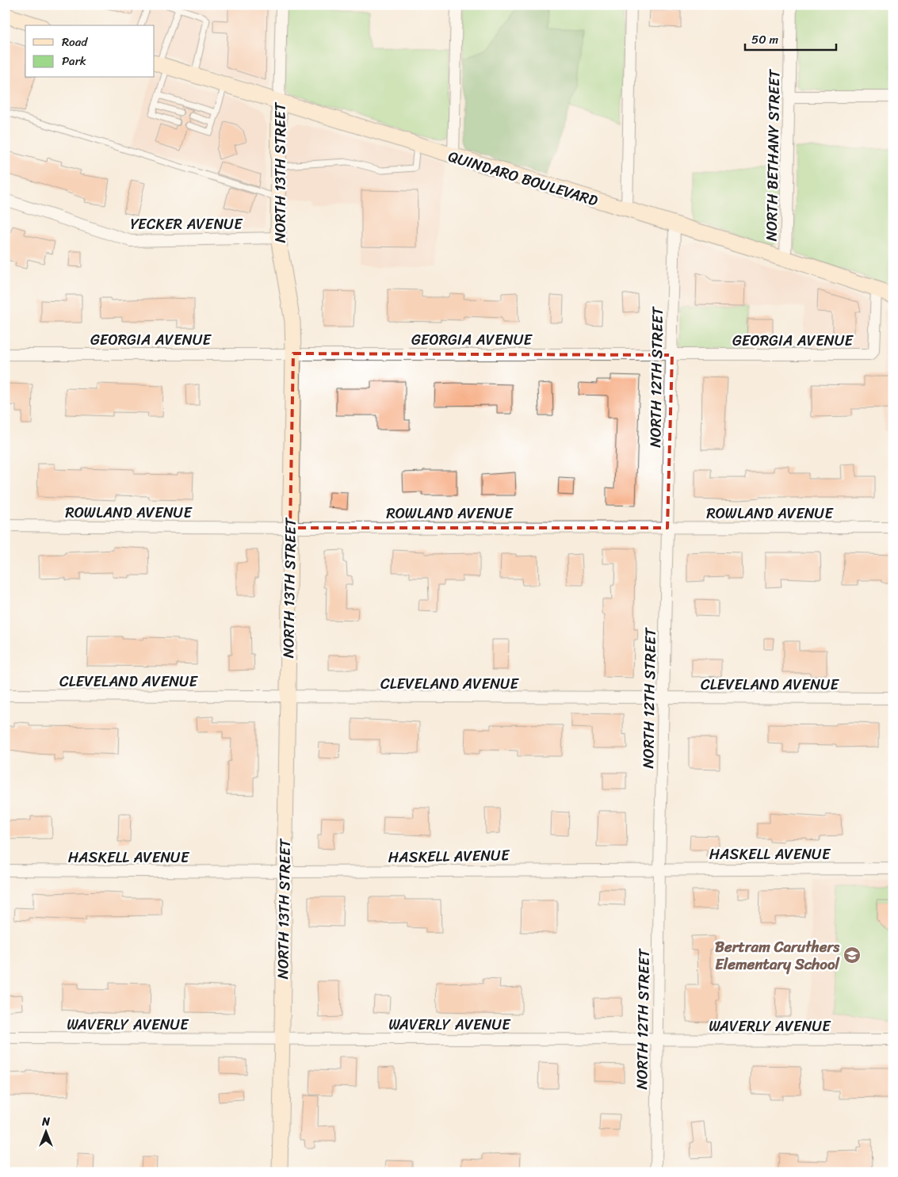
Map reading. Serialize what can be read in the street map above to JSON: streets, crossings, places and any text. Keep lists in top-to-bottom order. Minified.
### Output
{"streets":{"street":["NORTH BETHANY STREET","NORTH 13TH STREET","QUINDARO BOULEVARD","YECKER AVENUE","GEORGIA AVENUE","NORTH 12TH STREET","ROWLAND AVENUE","CLEVELAND AVENUE","HASKELL AVENUE","WAVERLY AVENUE"]},"crossings":[["NORTH BETHANY STREET","QUINDARO BOULEVARD"],["NORTH 13TH STREET","QUINDARO BOULEVARD"],["NORTH 13TH STREET","YECKER AVENUE"],["NORTH 13TH STREET","GEORGIA AVENUE"],["NORTH 13TH STREET","ROWLAND AVENUE"],["NORTH 13TH STREET","CLEVELAND AVENUE"],["NORTH 13TH STREET","HASKELL AVENUE"],["NORTH 13TH STREET","WAVERLY AVENUE"],["QUINDARO BOULEVARD","GEORGIA AVENUE"],["QUINDARO BOULEVARD","NORTH 12TH STREET"],["GEORGIA AVENUE","NORTH 12TH STREET"],["NORTH 12TH STREET","ROWLAND AVENUE"],["NORTH 12TH STREET","CLEVELAND AVENUE"],["NORTH 12TH STREET","HASKELL AVENUE"],["NORTH 12TH STREET","WAVERLY AVENUE"]],"places":{"school or university":["Bertram Caruthers Elementary School"]},"legend":["Road","Park"],"scale_bar":"50 m","north":"top"}
